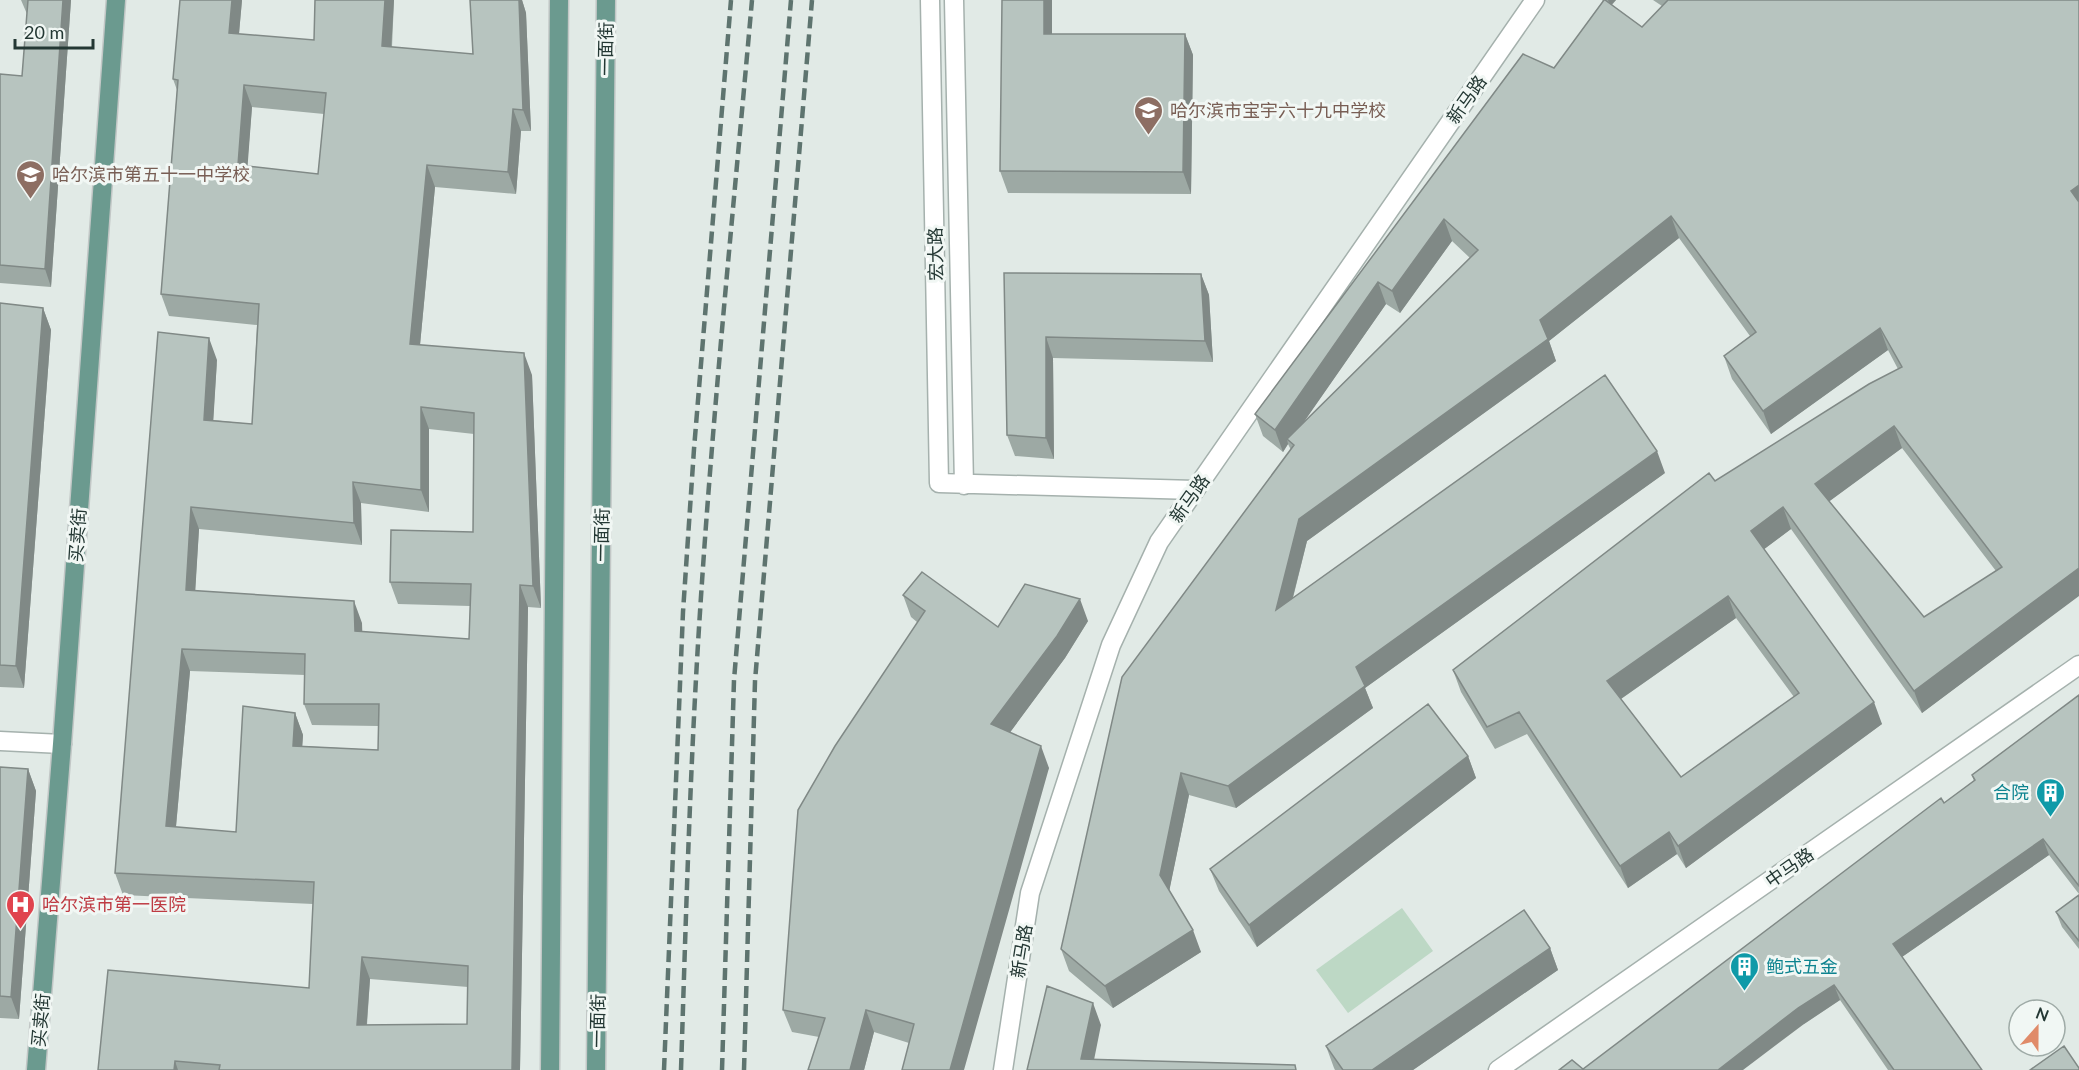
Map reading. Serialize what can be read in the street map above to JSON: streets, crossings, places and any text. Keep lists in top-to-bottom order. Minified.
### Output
{"streets":{"main road":["一面街","买卖街"],"street":["新马路","宏大路","中马路"]},"crossings":[["新马路","宏大路"]],"places":{"school or university":["哈尔滨市宝宇六十九中学校","哈尔滨市第五十一中学校"],"building":["合院","鲍式五金"],"hospital":["哈尔滨市第一医院"]},"scale_bar":"20 m","north":"top"}
